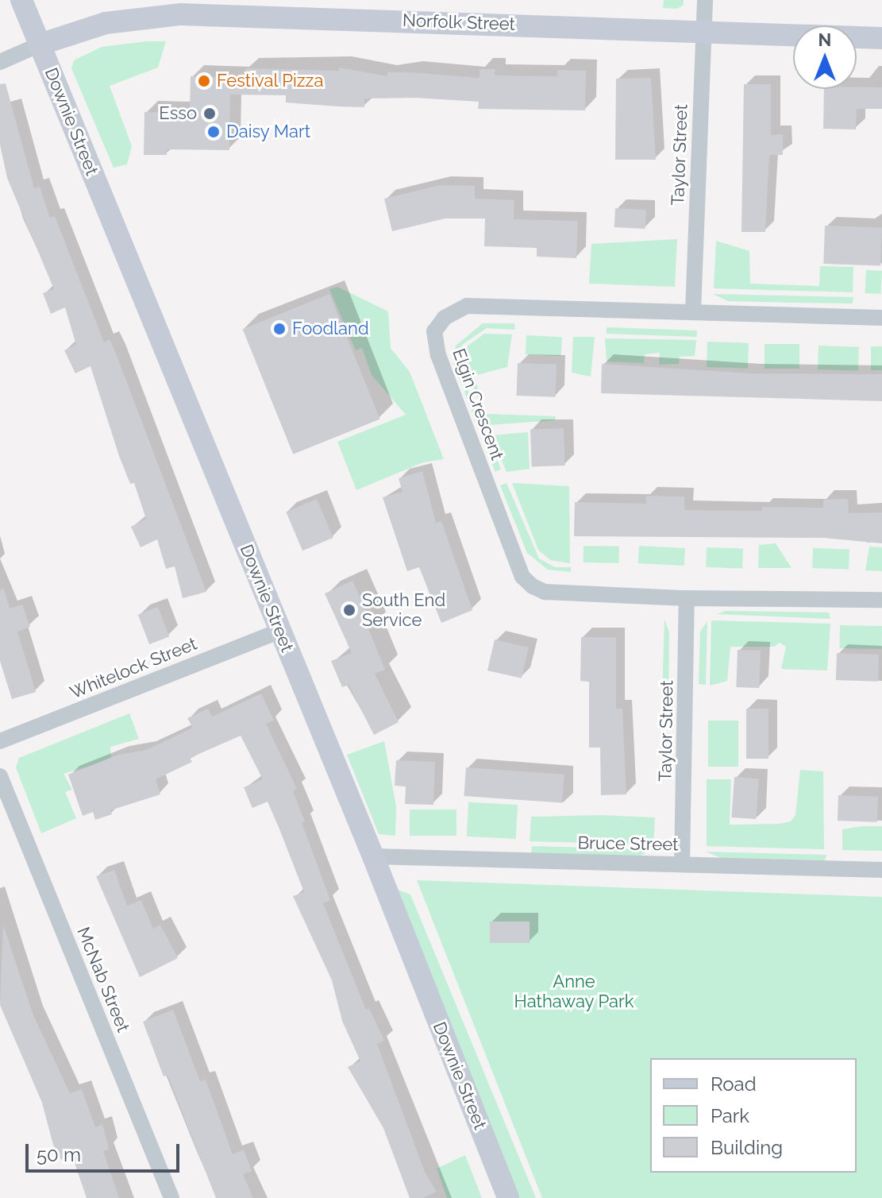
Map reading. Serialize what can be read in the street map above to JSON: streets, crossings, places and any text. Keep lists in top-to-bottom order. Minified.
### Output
{"streets":{"main road":["Norfolk Street","Downie Street"],"street":["Taylor Street","Elgin Crescent","Whitelock Street","Bruce Street","McNab Street"]},"crossings":[["Norfolk Street","Downie Street"],["Norfolk Street","Taylor Street"],["Downie Street","Whitelock Street"],["Downie Street","Bruce Street"],["Taylor Street","Elgin Crescent"],["Taylor Street","Bruce Street"]],"parks":["Anne Hathaway Park"],"places":["Festival Pizza","Esso","Daisy Mart","Foodland","South End Service"],"legend":["Road","Park","Building"],"scale_bar":"50 m","north":"top"}
